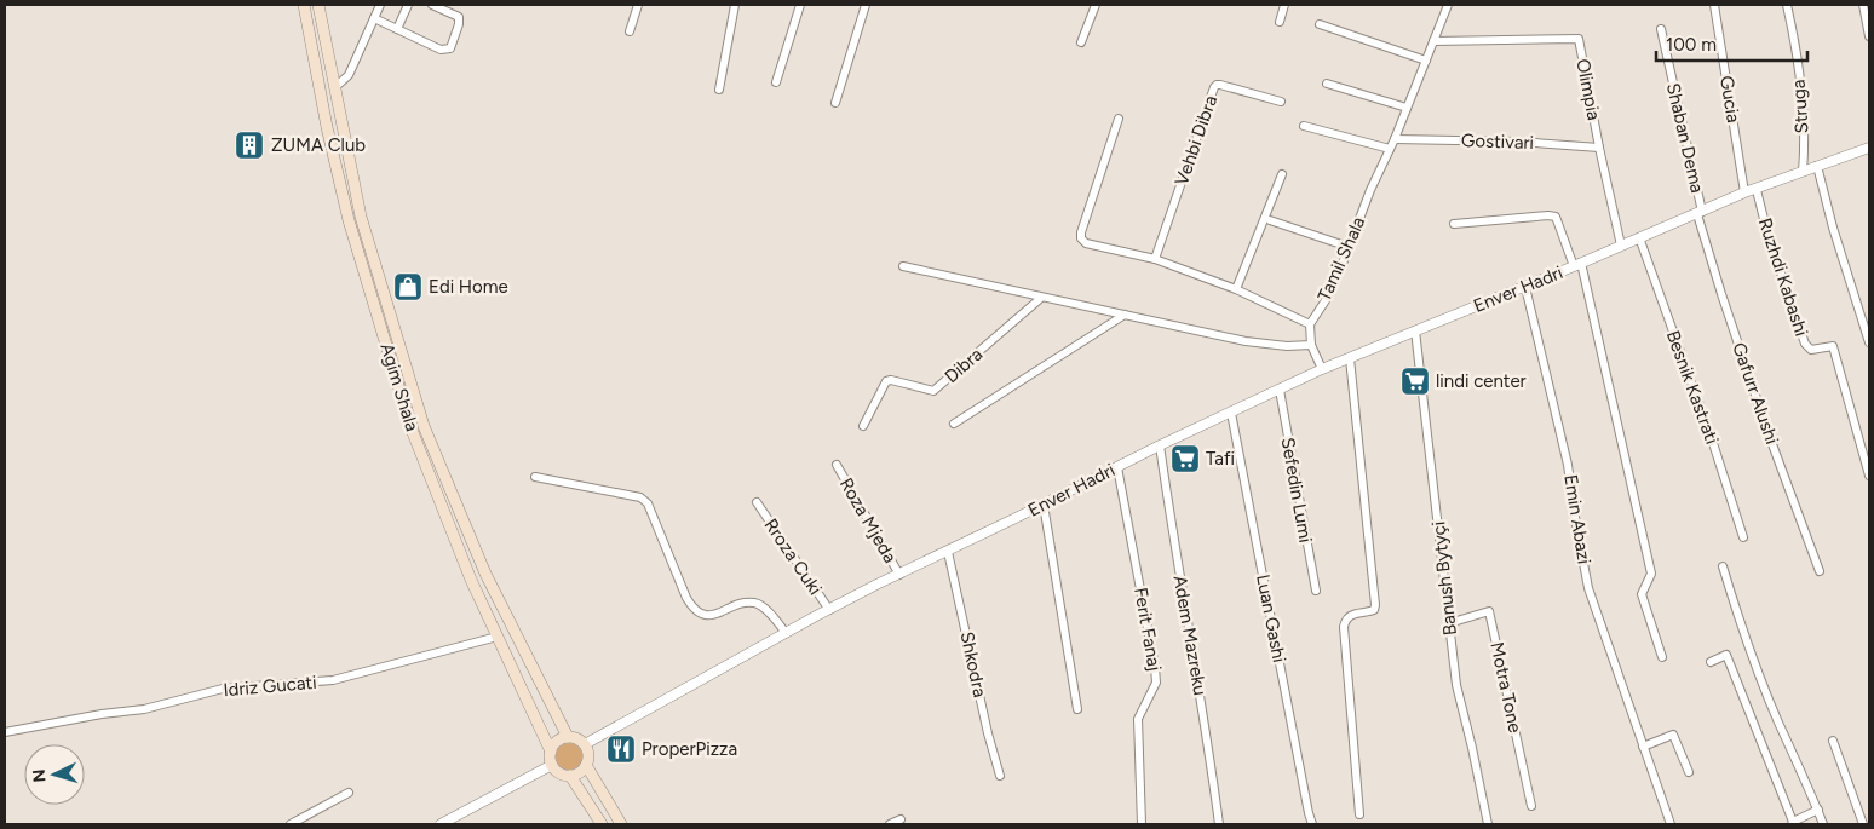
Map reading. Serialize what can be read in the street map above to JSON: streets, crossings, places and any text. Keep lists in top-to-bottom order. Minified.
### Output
{"streets":{"main road":["Agim Shala"],"street":["Olimpia","Gucia","Struga","Shaban Dema","Vehbi Dibra","Gostivari","Tamil Shala","Ruzhdi Kabashi","Enver Hadri","Dibra","Besnik Kastrati","Gafurr Alushi","Sefedin Lumi","Emin Abazi","Roza Mjeda","Rroza Cuki","Banush Bytyçi","Luan Gashi","Ferit Fanaj","Adem Mazreku","Shkodra","Idriz Gucati","Motra Tone"]},"crossings":[["Olimpia","Gostivari"],["Olimpia","Tamil Shala"],["Olimpia","Enver Hadri"],["Gucia","Enver Hadri"],["Struga","Enver Hadri"],["Shaban Dema","Enver Hadri"],["Shaban Dema","Gafurr Alushi"],["Gostivari","Tamil Shala"],["Tamil Shala","Enver Hadri"],["Ruzhdi Kabashi","Enver Hadri"],["Enver Hadri","Agim Shala"],["Enver Hadri","Besnik Kastrati"],["Enver Hadri","Gafurr Alushi"],["Enver Hadri","Sefedin Lumi"],["Enver Hadri","Emin Abazi"],["Enver Hadri","Roza Mjeda"],["Enver Hadri","Rroza Cuki"],["Enver Hadri","Banush Bytyçi"],["Enver Hadri","Luan Gashi"],["Enver Hadri","Ferit Fanaj"],["Enver Hadri","Adem Mazreku"],["Enver Hadri","Shkodra"],["Agim Shala","Idriz Gucati"],["Banush Bytyçi","Motra Tone"]],"places":{"building":["ZUMA Club"],"shop":["Edi Home"],"supermarket":["lindi center","Tafi"],"restaurant":["ProperPizza"]},"scale_bar":"100 m","north":"left"}
